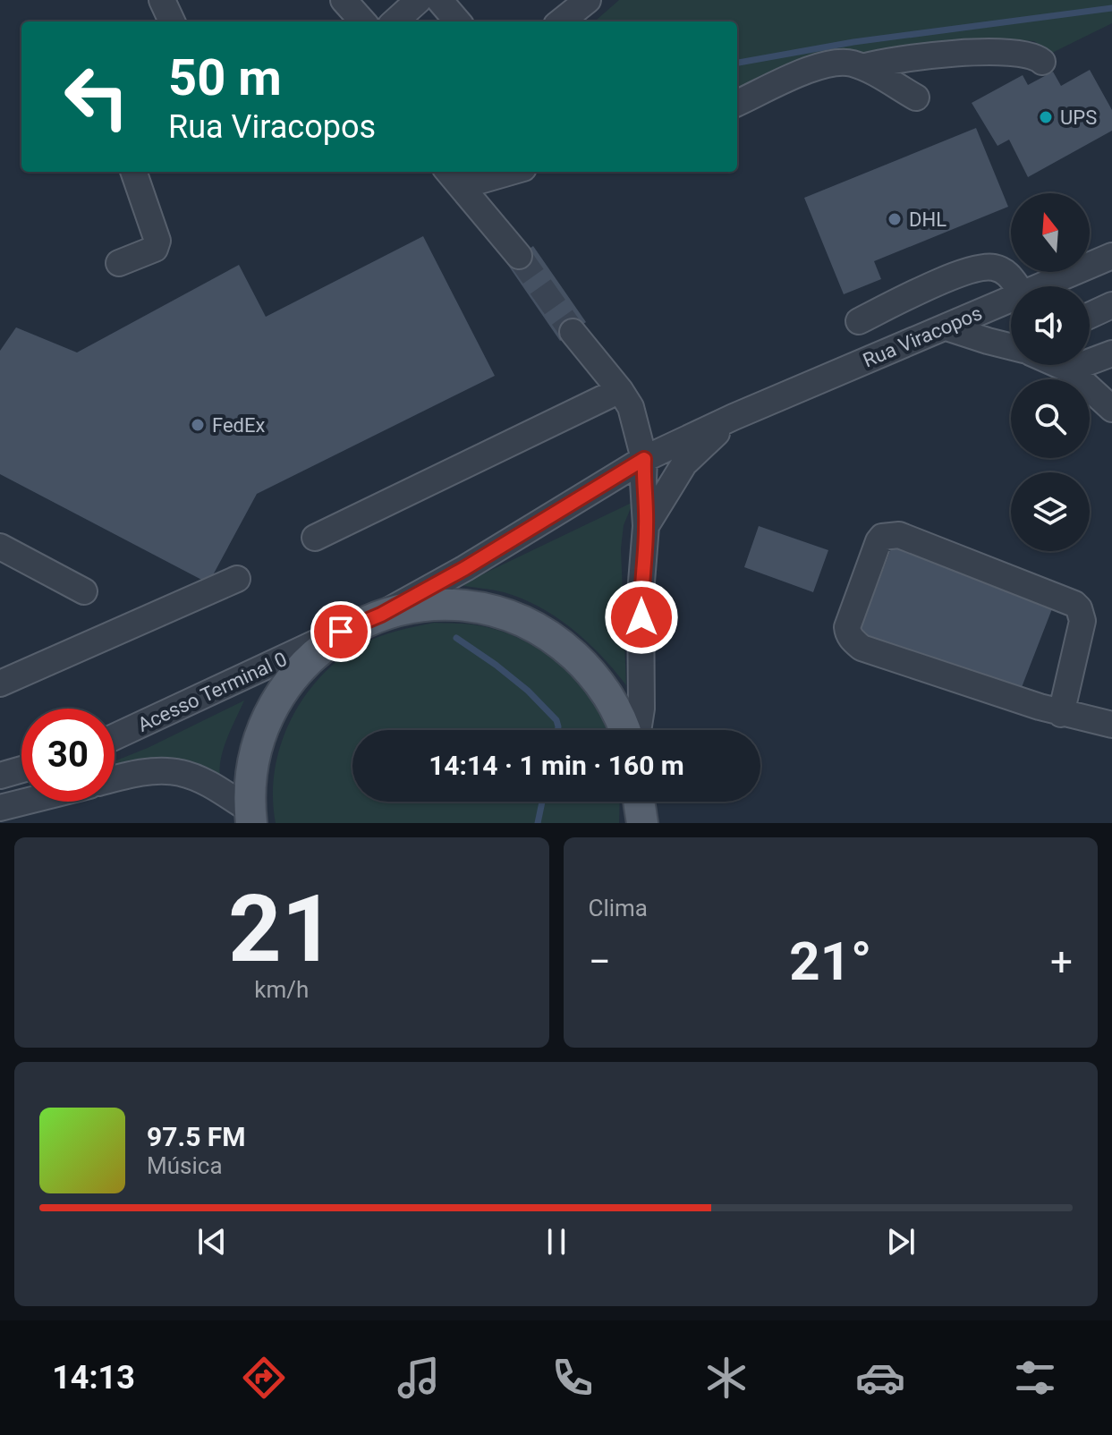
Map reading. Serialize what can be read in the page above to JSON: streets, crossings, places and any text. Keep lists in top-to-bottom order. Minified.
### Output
{"streets":{"street":["Rua Viracopos","Acesso Terminal 0"]},"crossings":[["Rua Viracopos","Acesso Terminal 0"]],"places":["UPS","DHL","FedEx"],"north":"top","page":{"turn":["50 m","Rua Viracopos"],"limit":"30","trip":"14:14 · 1 min · 160 m","tile":[["21","km/h"],"Clima"],"heat":["−","21°","+"],"song":["97.5 FM","Música"],"tabs":"14:13"}}
